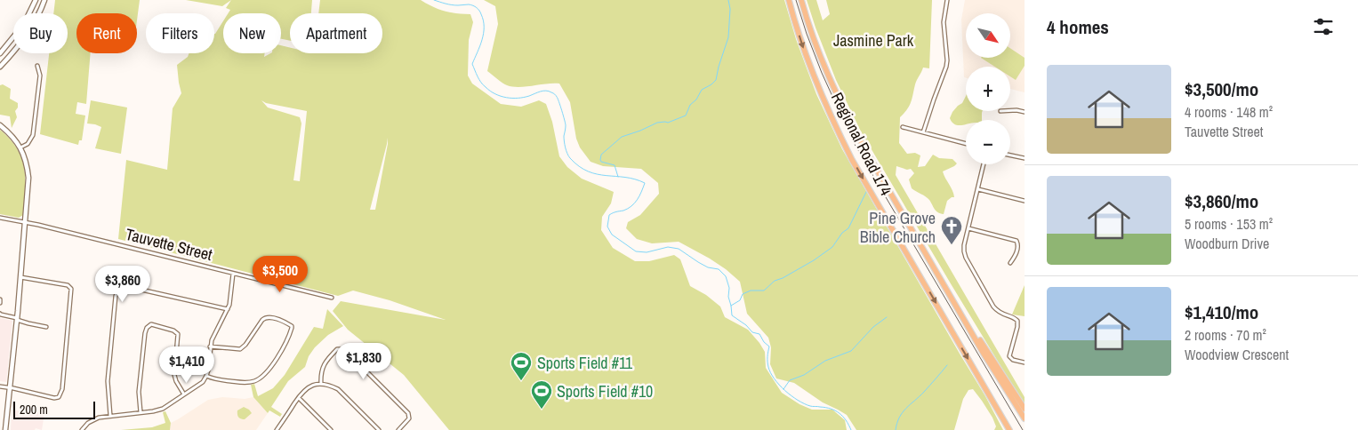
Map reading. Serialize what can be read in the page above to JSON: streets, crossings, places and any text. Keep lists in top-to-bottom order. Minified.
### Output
{"streets":{"highway":["Regional Road 174"],"street":["Tauvette Street"]},"parks":["Jasmine Park"],"places":{"church":["Pine Grove Bible Church"],"sports":["Sports Field #11","Sports Field #10"]},"scale_bar":"200 m","north":"bottom right","page":{"heading":"4 homes","map_buttons":["+","−"],"chip":["Buy","Rent","Filters","New","Apartment"],"list":[{"name":"$3,500/mo","note":"4 rooms · 148 m² · Tauvette Street"},{"name":"$3,860/mo","note":"5 rooms · 153 m² · Woodburn Drive"},{"name":"$1,410/mo","note":"2 rooms · 70 m² · Woodview Crescent"}],"price":["$3,500","$3,860","$1,830","$1,410"],"scale":"200 m"}}
